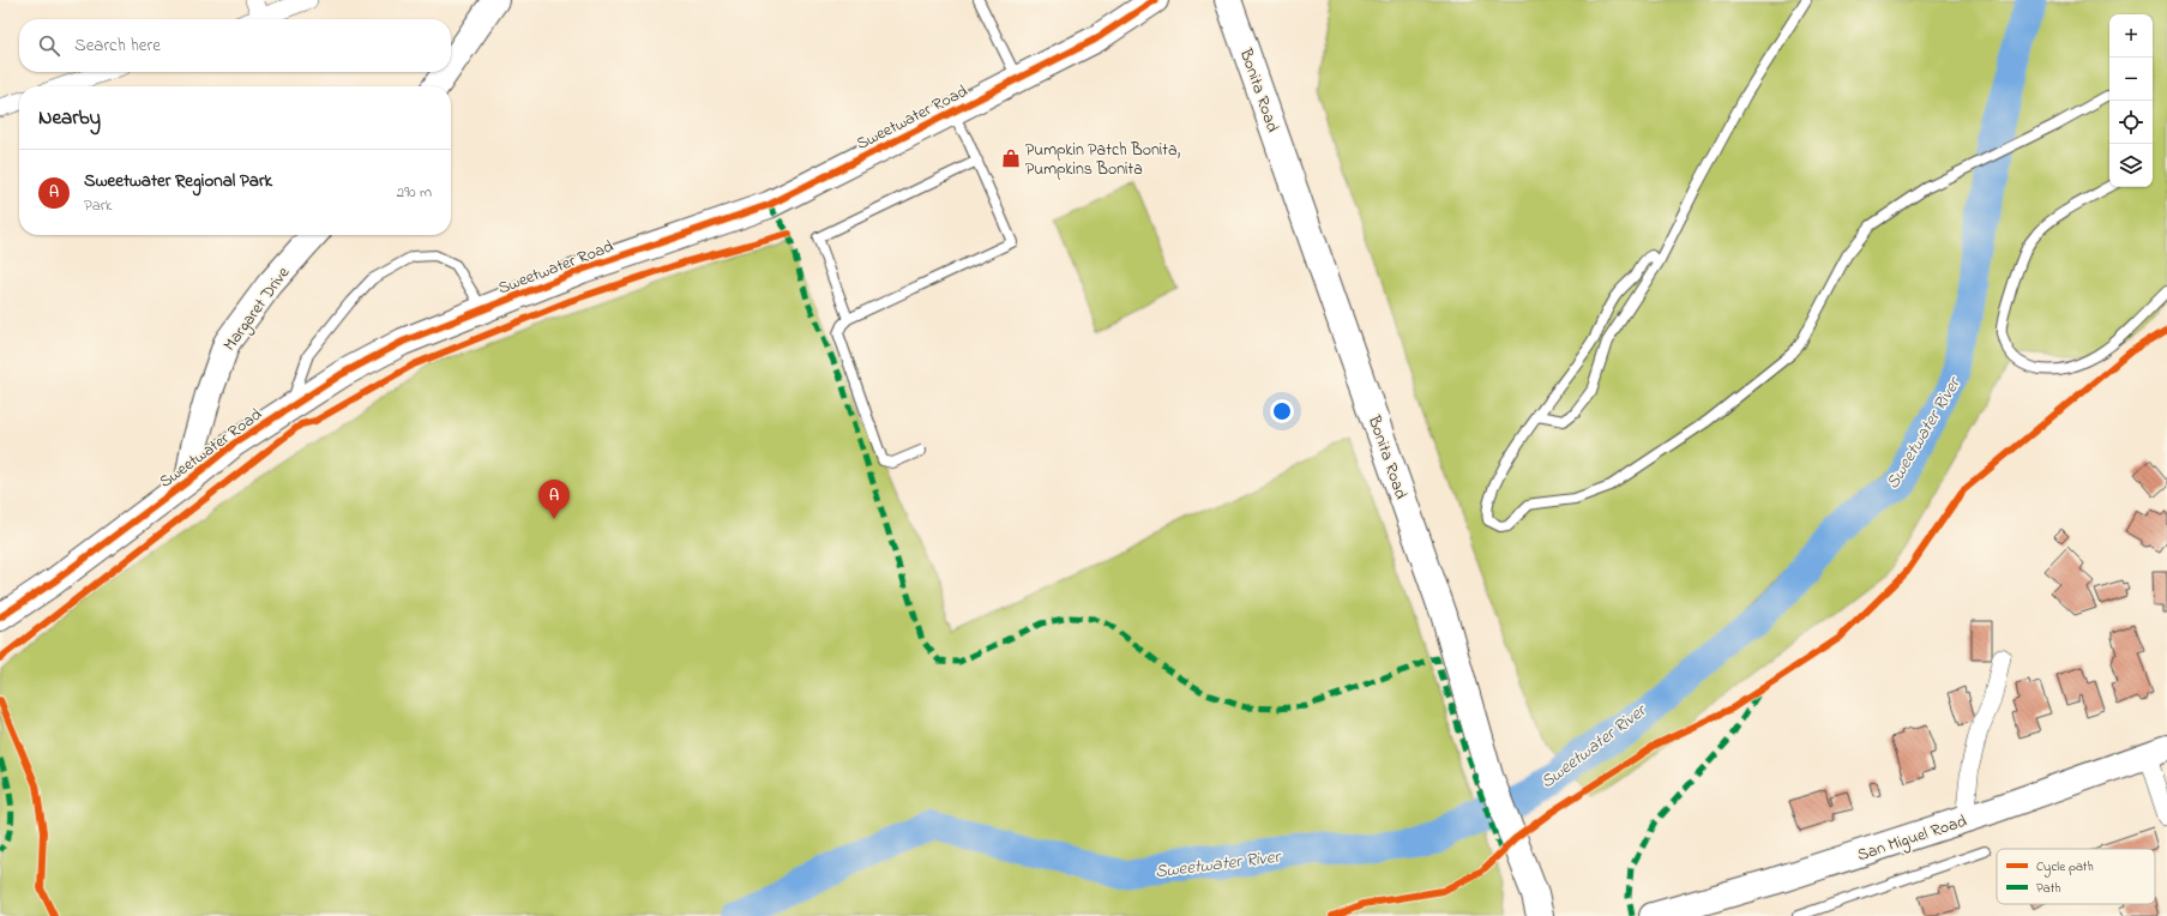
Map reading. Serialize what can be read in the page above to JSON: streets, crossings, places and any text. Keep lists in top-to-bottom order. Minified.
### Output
{"streets":{"main road":["Bonita Road","Sweetwater Road","Margaret Drive","San Miguel Road"]},"crossings":[["Sweetwater Road","Margaret Drive"]],"water":["Sweetwater River"],"places":{"shop":["Pumpkin Patch Bonita, Pumpkins Bonita"]},"legend":["Cycle path","Path"],"page":{"map_buttons":["+","−"],"search":"Search here","heading":"Nearby","list":[{"mark":"A","name":"Sweetwater Regional Park","note":"Park","value":"290 m"}],"pins":"A"}}
